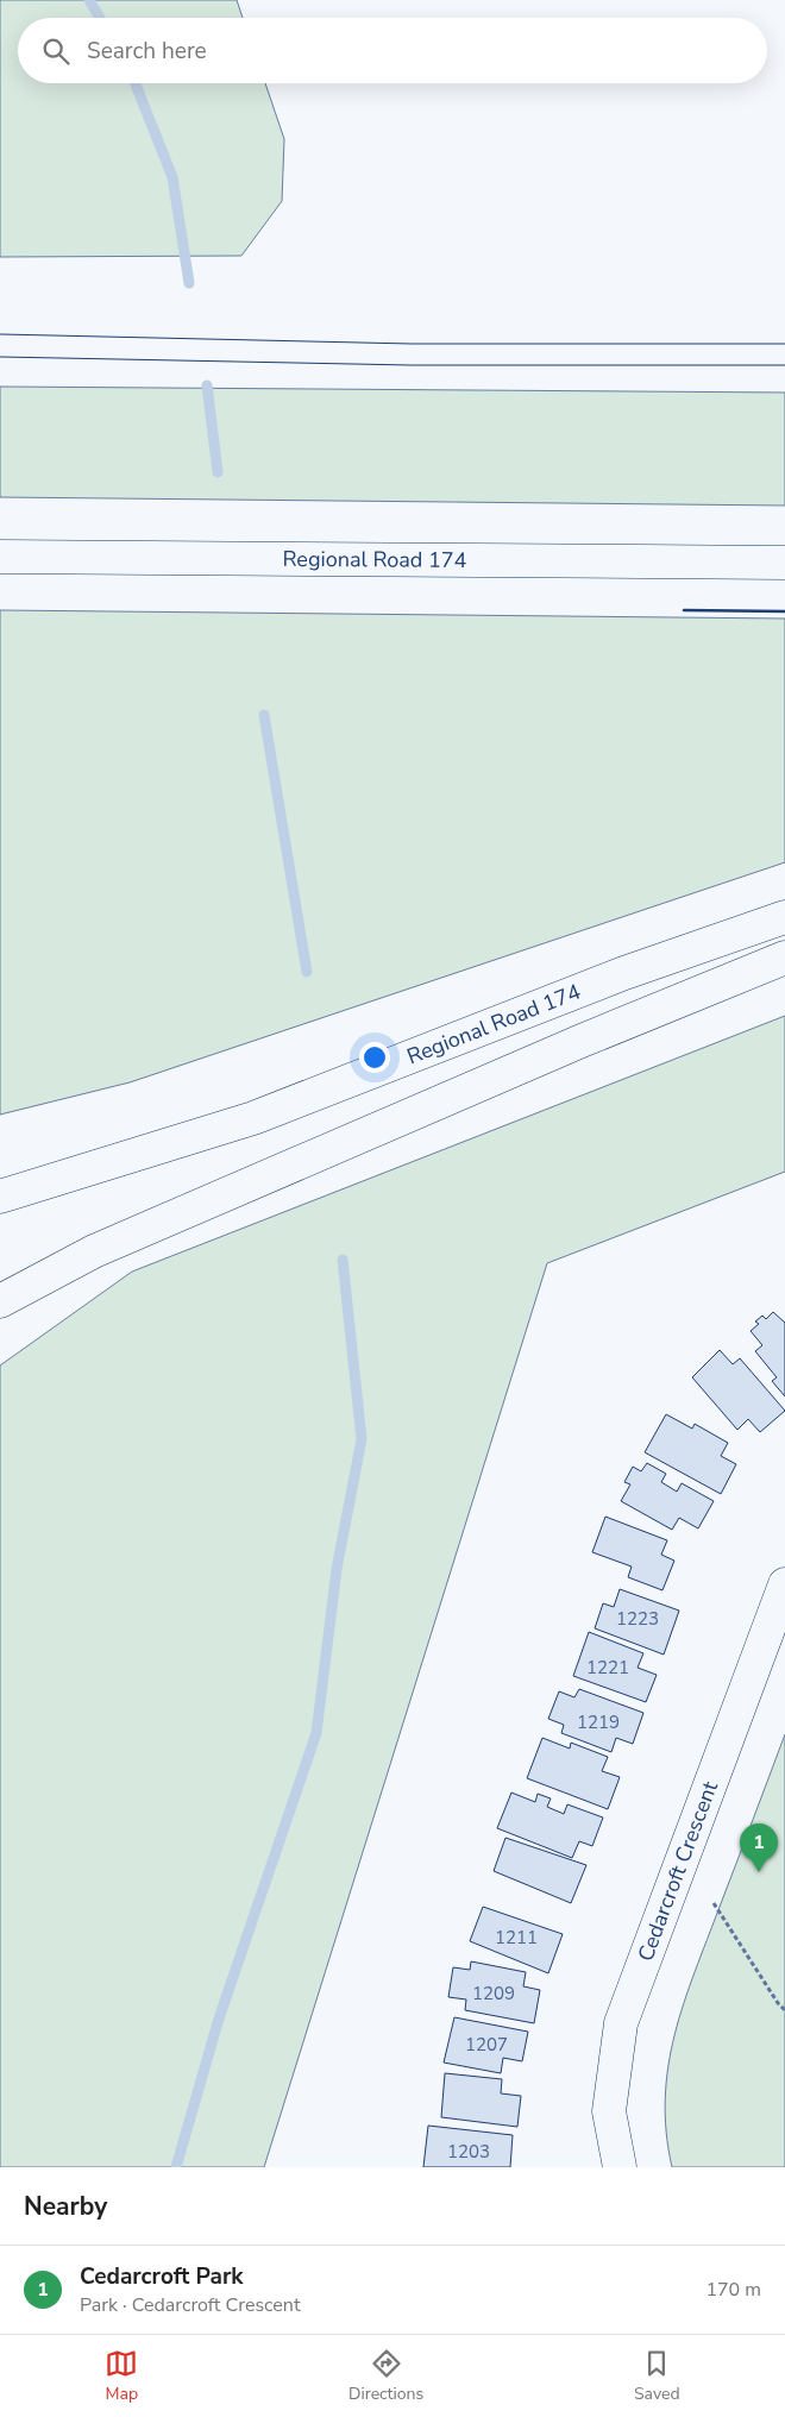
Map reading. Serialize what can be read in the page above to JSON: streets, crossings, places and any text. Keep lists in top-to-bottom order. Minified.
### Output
{"streets":{"main road":["Regional Road 174","Cedarcroft Crescent"]},"house_numbers":["1223","1221","1219","1211","1209","1207","1203"],"page":{"search":"Search here","pins":"1","heading":"Nearby","list":[{"mark":"1","name":"Cedarcroft Park","note":"Park · Cedarcroft Crescent","value":"170 m"}],"nav":["Map","Directions","Saved"]}}
